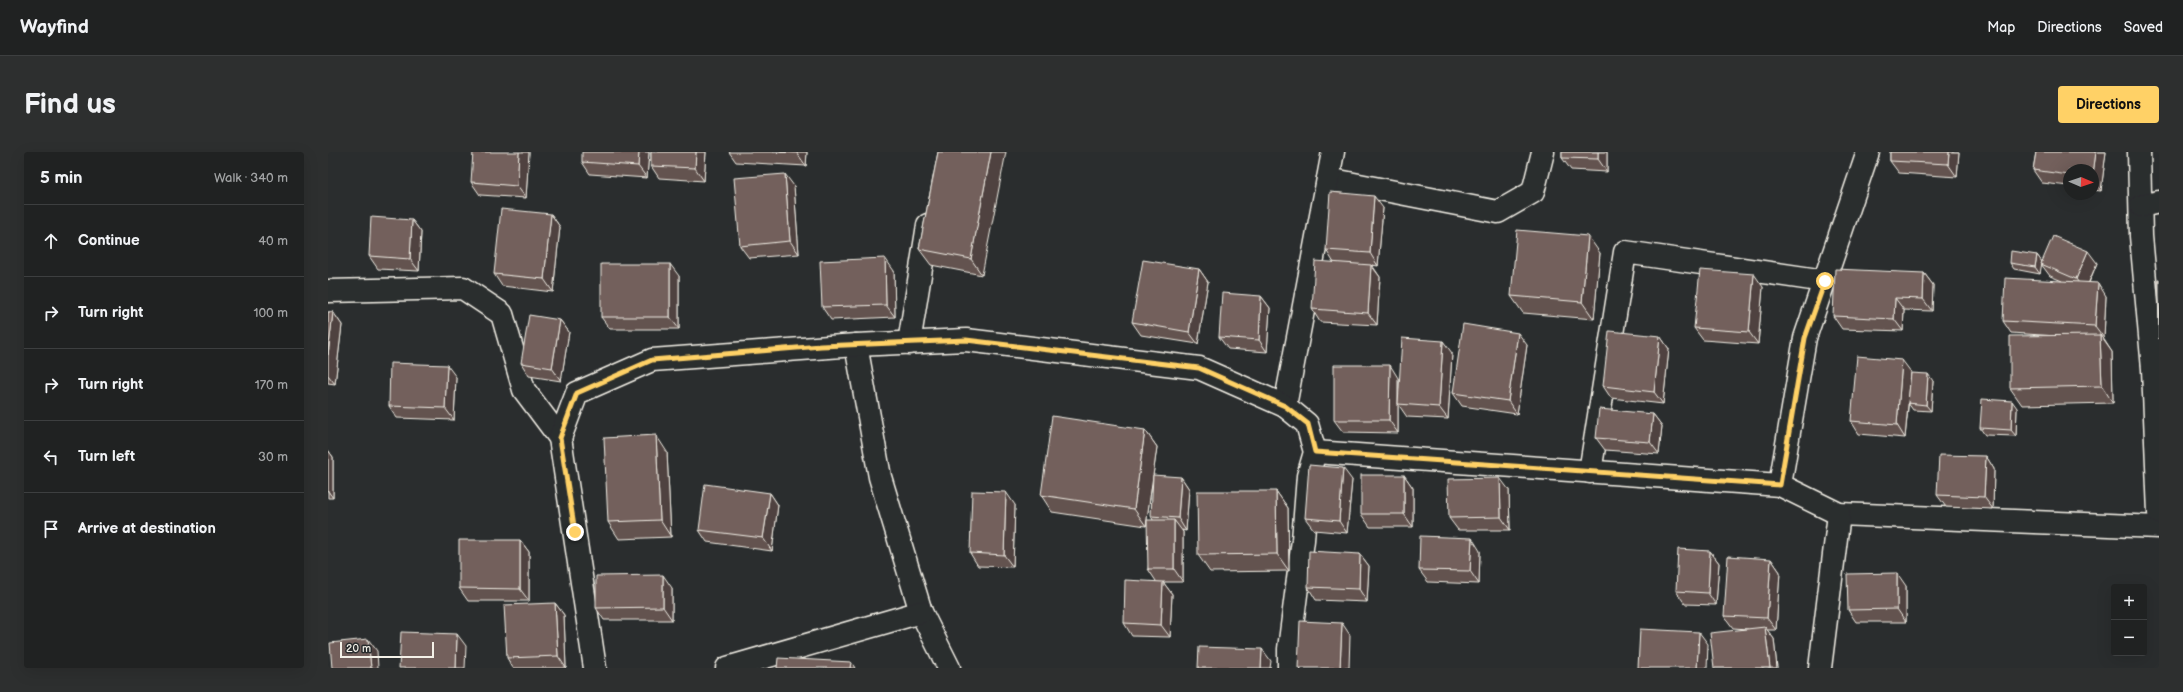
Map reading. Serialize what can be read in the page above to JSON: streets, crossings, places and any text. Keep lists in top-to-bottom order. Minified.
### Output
{"scale_bar":"20 m","north":"right","page":{"header":"Wayfind","nav":["Map","Directions","Saved"],"buttons":"Directions","title":"Find us","heading":["5 min","Walk · 340 m"],"list":[["Continue","40 m"],["Turn right","100 m"],["Turn right","170 m"],["Turn left","30 m"],"Arrive at destination"],"map_buttons":["+","−"],"scale":"20 m"}}
